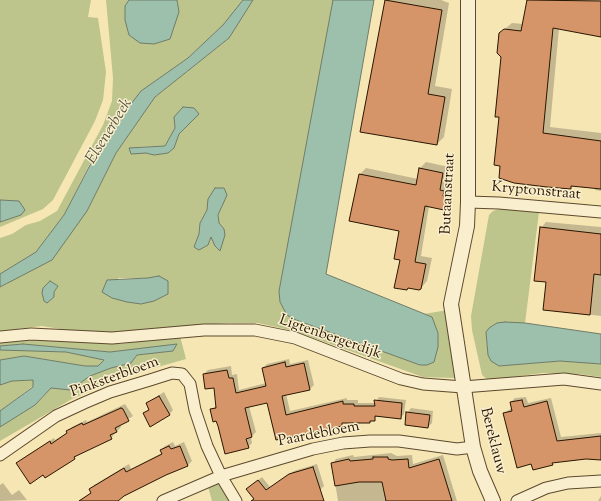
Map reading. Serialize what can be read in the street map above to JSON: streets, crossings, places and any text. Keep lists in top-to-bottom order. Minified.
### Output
{"streets":{"street":["Kryptonstraat","Butaanstraat","Ligtenbergerdijk","Pinksterbloem","Paardebloem","Bereklauw"]},"crossings":[["Kryptonstraat","Butaanstraat"],["Butaanstraat","Ligtenbergerdijk"],["Butaanstraat","Bereklauw"],["Ligtenbergerdijk","Bereklauw"],["Pinksterbloem","Paardebloem"],["Paardebloem","Bereklauw"]],"water":["Elsenerbeek"]}
